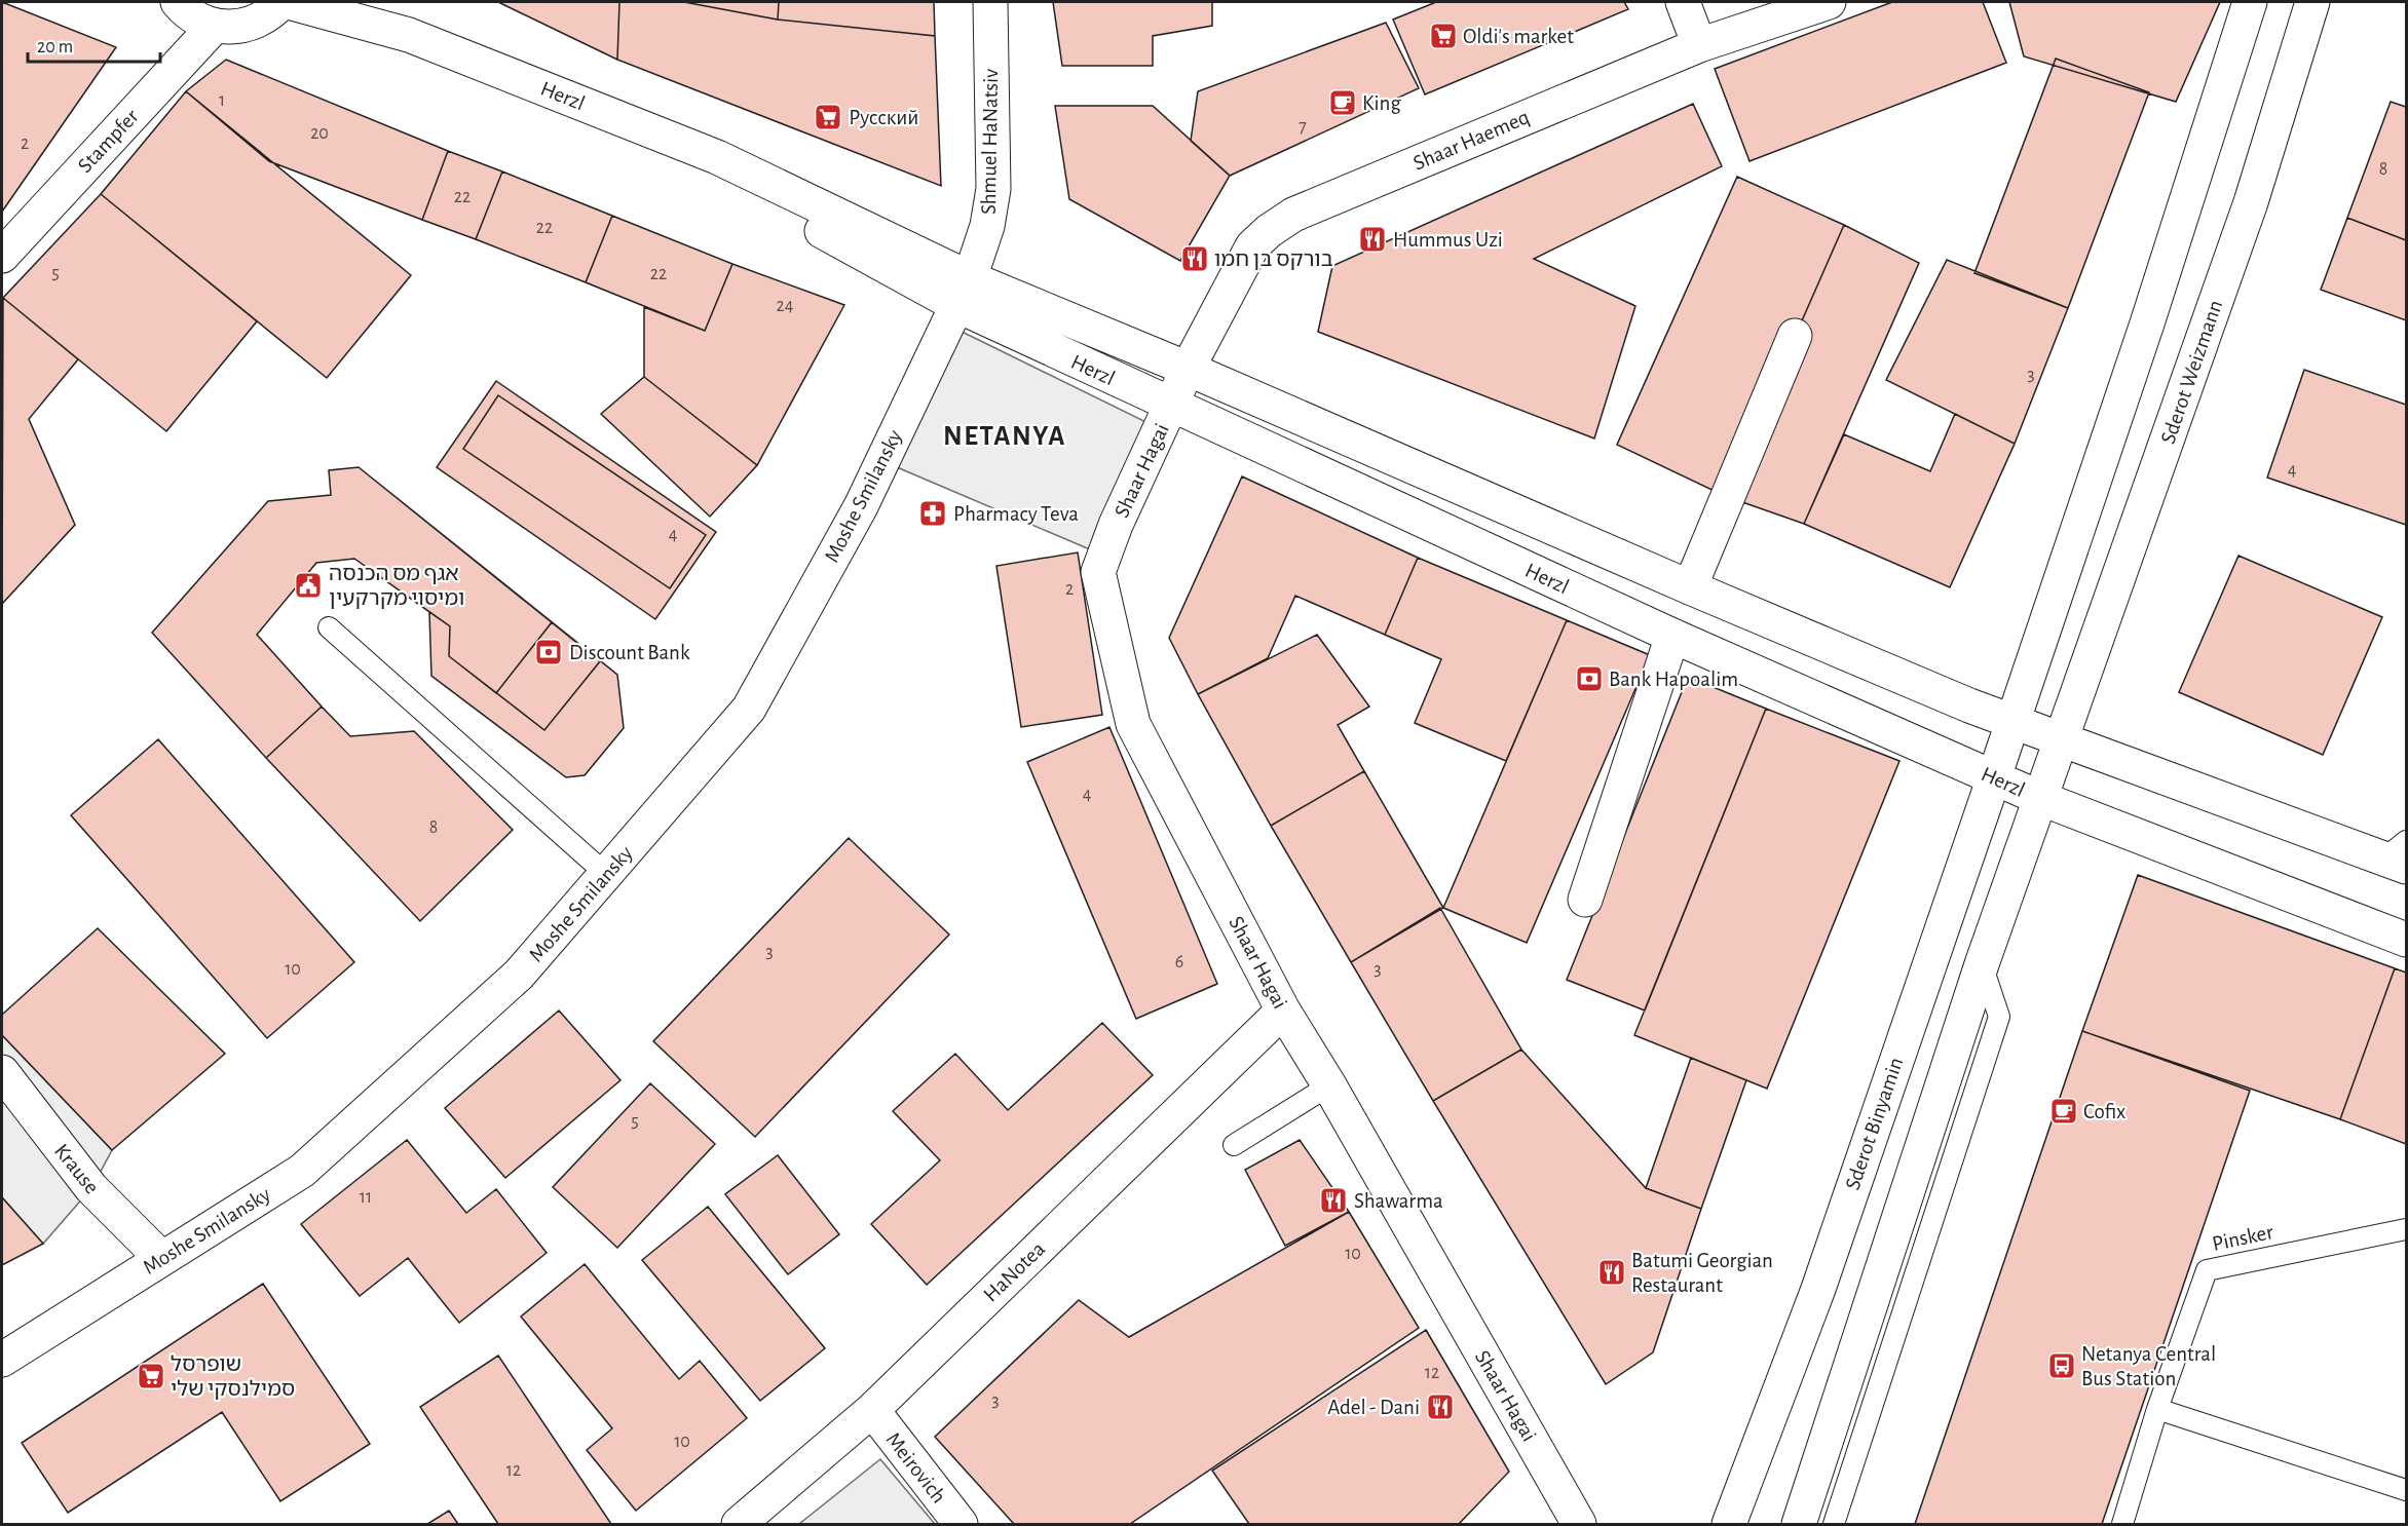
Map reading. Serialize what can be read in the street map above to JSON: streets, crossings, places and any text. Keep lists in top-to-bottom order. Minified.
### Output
{"streets":{"street":["Herzl","Shaar Haemeq","Stampfer","Shmuel HaNatsiv","Sderot Weizmann","Shaar Hagai","Moshe Smilansky","Sderot Binyamin","Krause","HaNotea","Meirovich"],"lane":["Pinsker"]},"crossings":[["Herzl","Shaar Haemeq"],["Herzl","Shmuel HaNatsiv"],["Herzl","Sderot Weizmann"],["Herzl","Shaar Hagai"],["Herzl","Moshe Smilansky"],["Herzl","Sderot Binyamin"],["Shaar Haemeq","Shaar Hagai"],["Shmuel HaNatsiv","Moshe Smilansky"],["Shaar Hagai","HaNotea"],["Moshe Smilansky","Krause"],["HaNotea","Meirovich"]],"districts":["NETANYA"],"places":{"supermarket":["Oldi's market","Русский","שופרסל סמילנסקי שלי"],"cafe":["King","Cofix"],"restaurant":["Hummus Uzi","בורקס בן חמו","Shawarma","Batumi Georgian Restaurant","Adel - Dani"],"pharmacy":["Pharmacy Teva"],"public building":["אגף מס הכנסה ומיסוי מקרקעין"],"bank":["Discount Bank","Bank Hapoalim"],"bus stop":["Netanya Central Bus Station"]},"house_numbers":["1","7","20","2","8","22","22","5","22","24","3","4","4","2","4","8","3","6","10","3","5","11","10","12","3","10","12"],"scale_bar":"20 m"}
